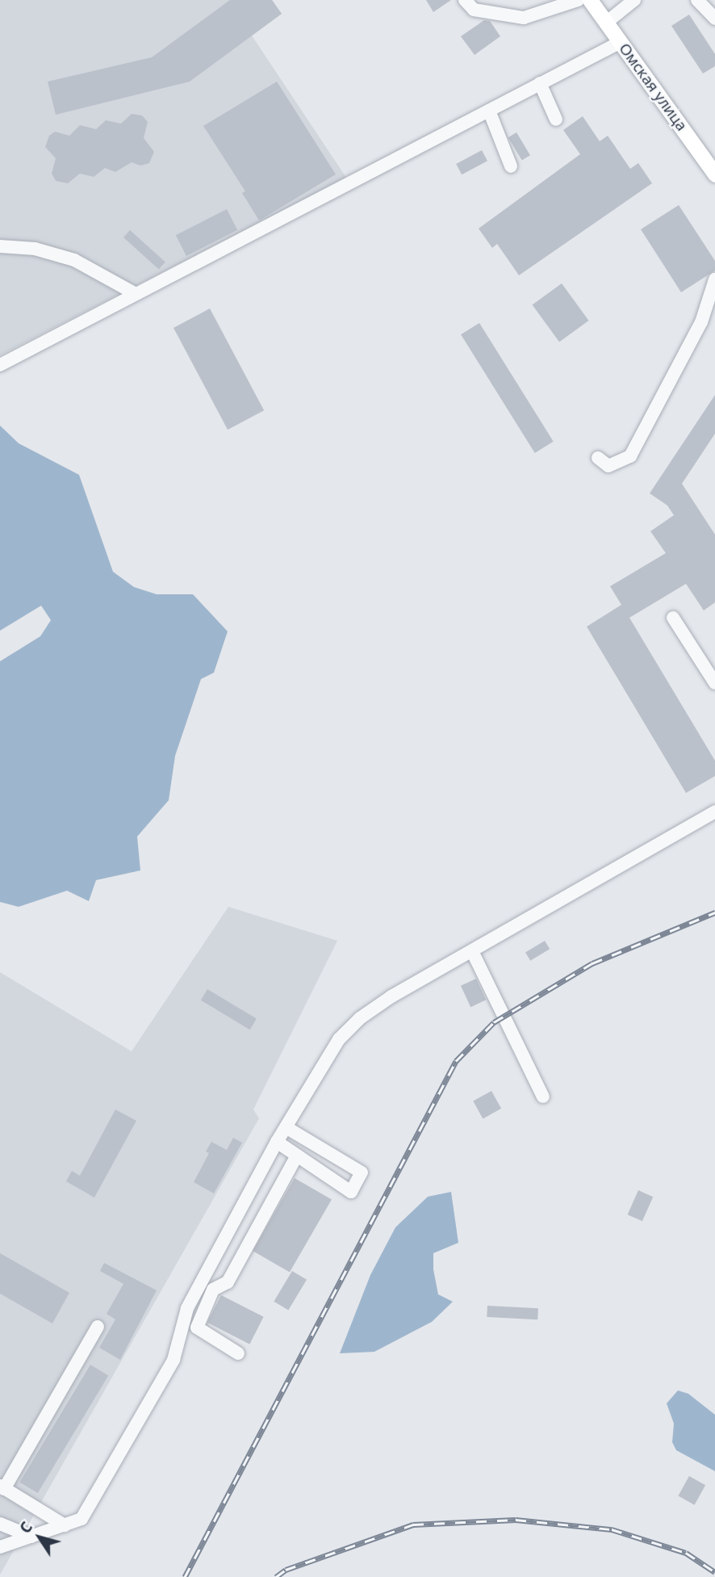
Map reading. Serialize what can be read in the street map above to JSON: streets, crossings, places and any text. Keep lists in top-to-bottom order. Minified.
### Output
{"streets":{"main road":["Омская улица"]},"north":"top left"}
